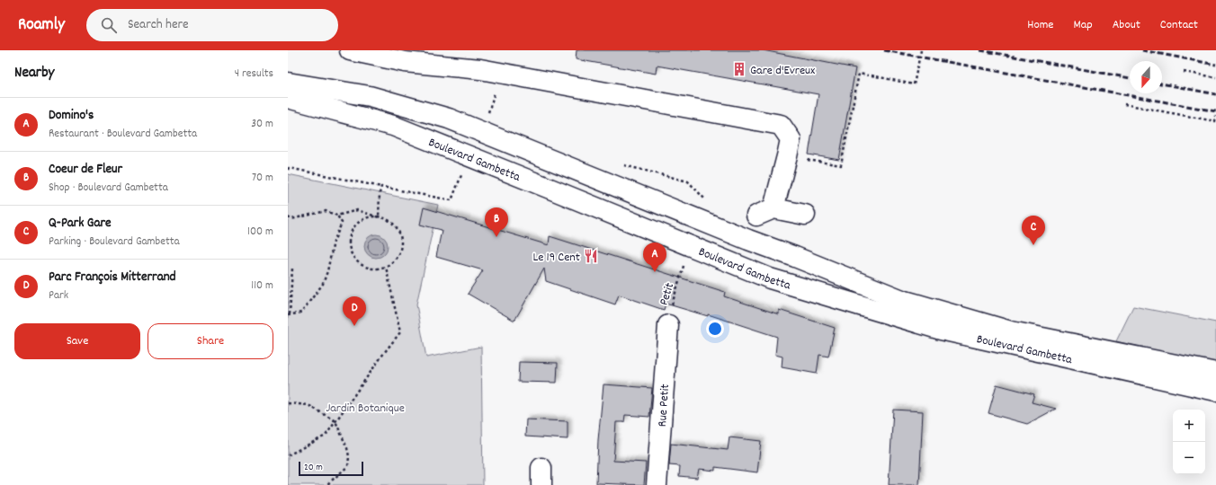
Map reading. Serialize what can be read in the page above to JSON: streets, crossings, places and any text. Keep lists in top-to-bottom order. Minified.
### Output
{"streets":{"main road":["Boulevard Gambetta","Rue Petit"],"path":["Petit"]},"crossings":[["Boulevard Gambetta","Petit"],["Petit","Rue Petit"]],"parks":["Jardin Botanique"],"places":{"building":["Gare d'Evreux"],"restaurant":["Le 19 Cent"]},"scale_bar":"20 m","north":"bottom","page":{"header":"Roamly","search":"Search here","nav":["Home","Map","About","Contact"],"heading":["Nearby","4 results"],"list":[{"mark":"A","name":"Domino's","note":"Restaurant · Boulevard Gambetta","value":"30 m"},{"mark":"B","name":"Coeur de Fleur","note":"Shop · Boulevard Gambetta","value":"70 m"},{"mark":"C","name":"Q-Park Gare","note":"Parking · Boulevard Gambetta","value":"100 m"},{"mark":"D","name":"Parc François Mitterrand","note":"Park","value":"110 m"}],"pins":["B","C","A","D"],"buttons":["Save","Share"],"map_buttons":["+","−"],"scale":"20 m"}}
